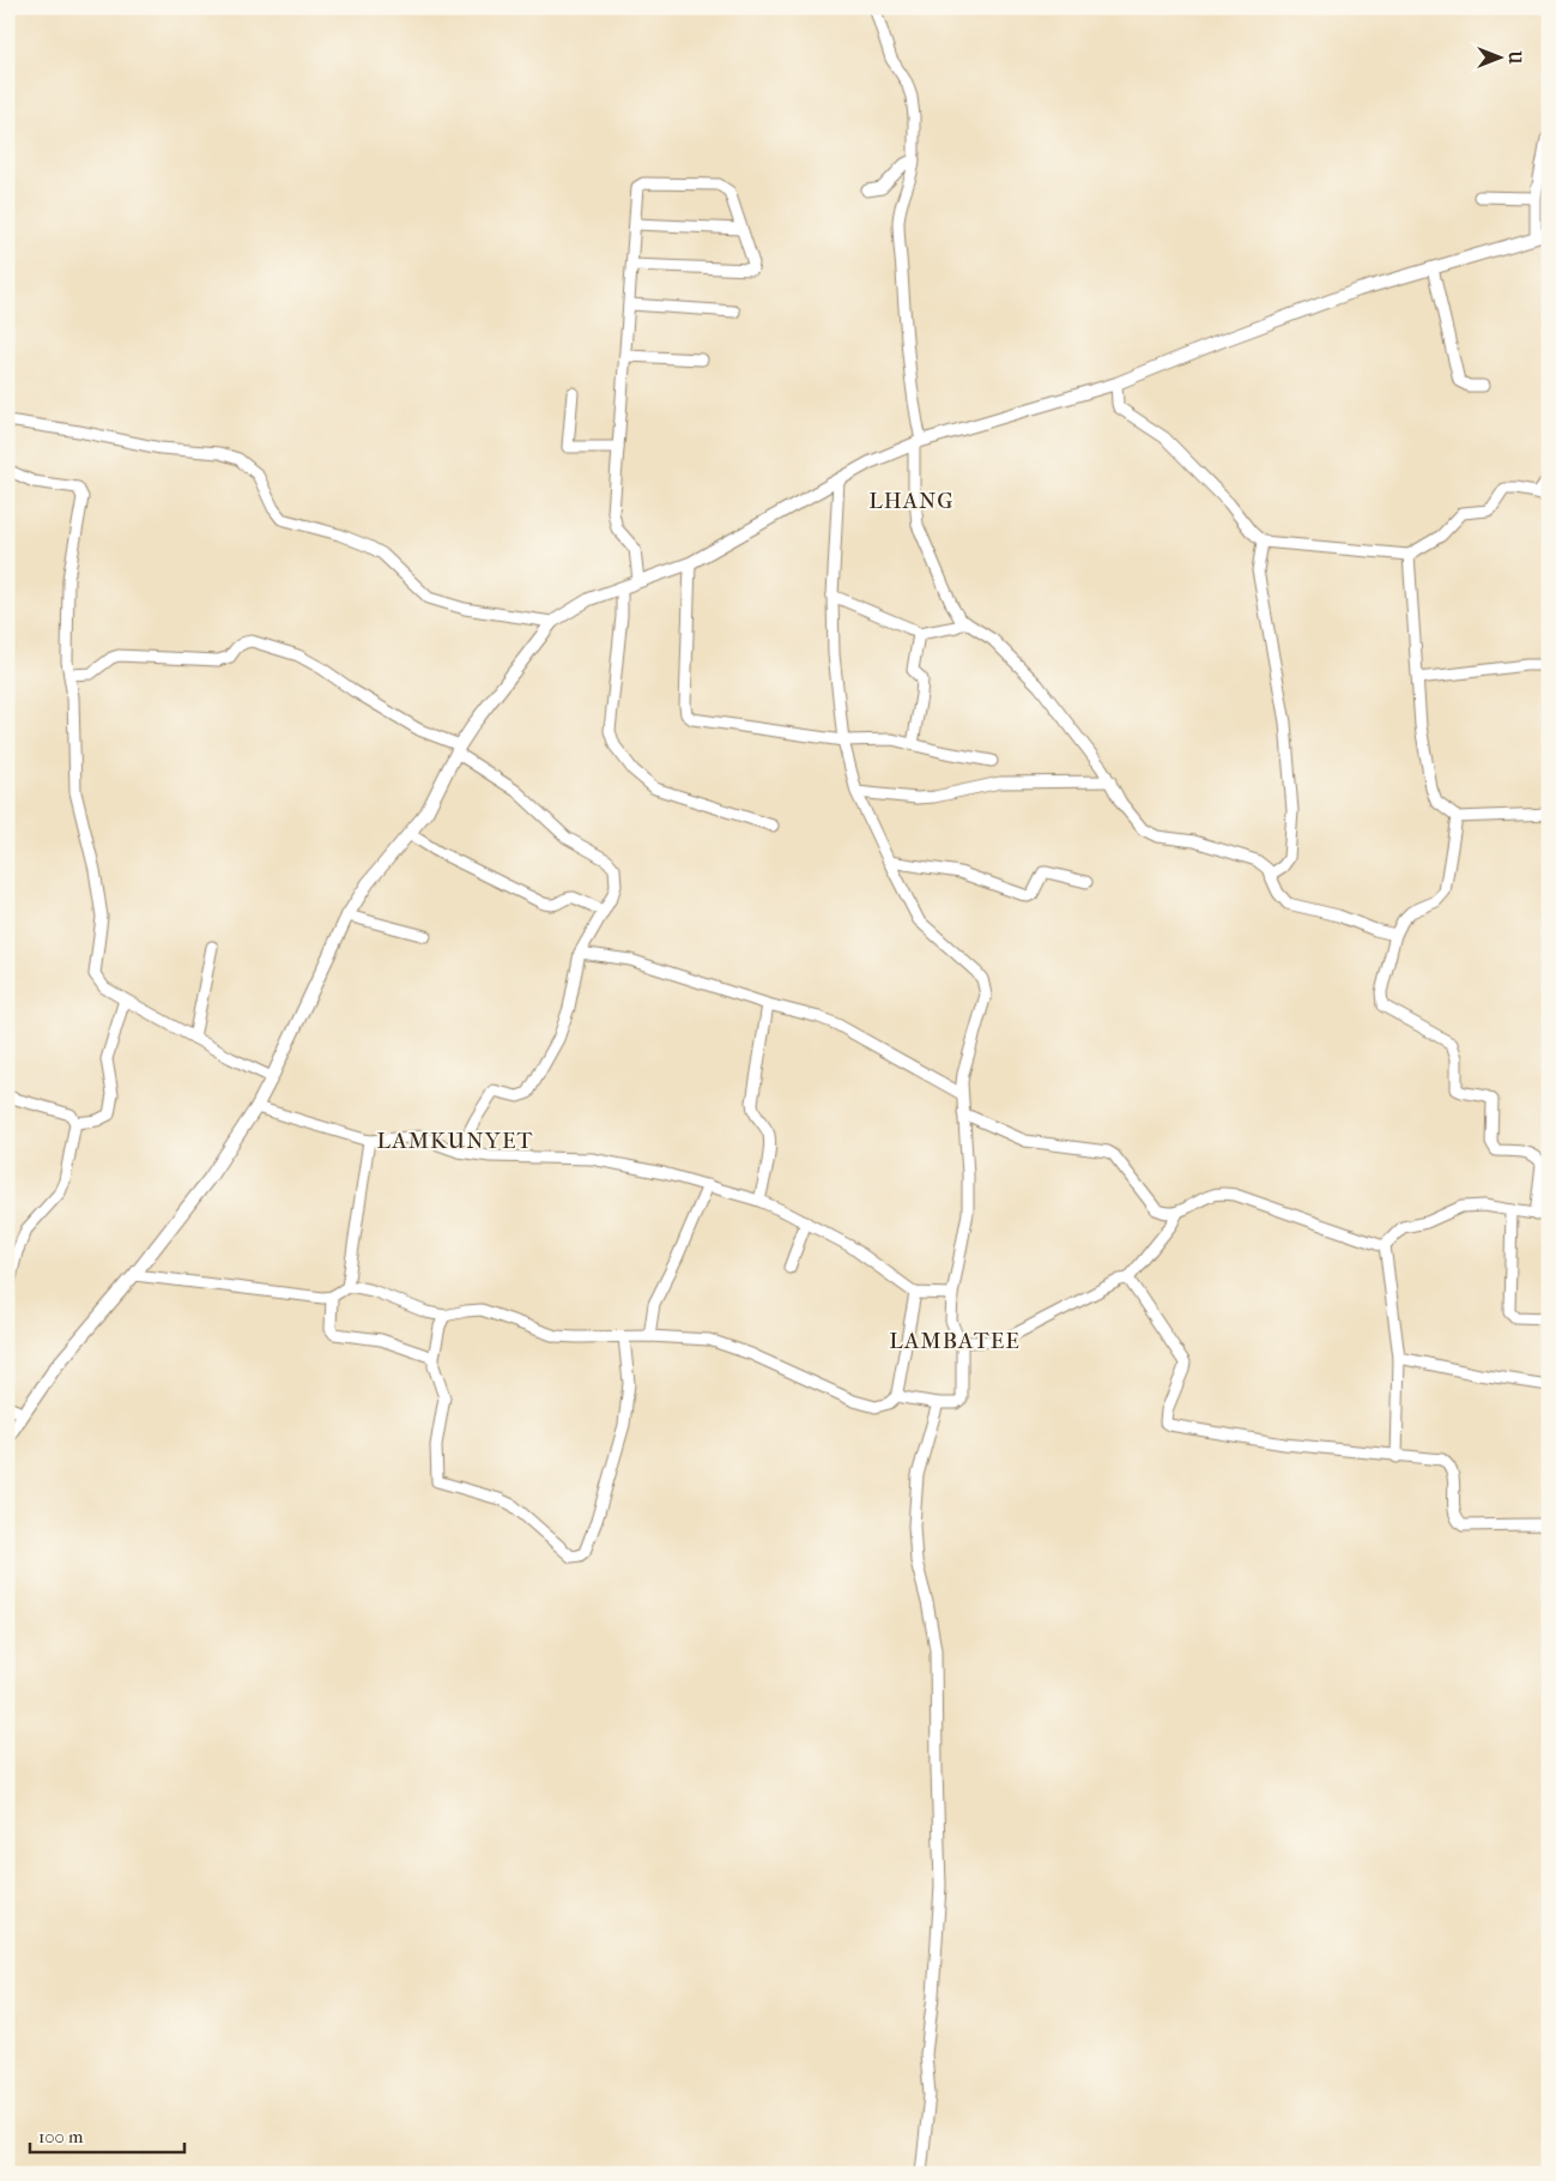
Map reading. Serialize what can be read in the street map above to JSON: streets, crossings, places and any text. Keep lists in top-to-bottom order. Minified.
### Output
{"districts":["LHANG","LAMKUNYET","LAMBATEE"],"scale_bar":"100 m","north":"right"}
